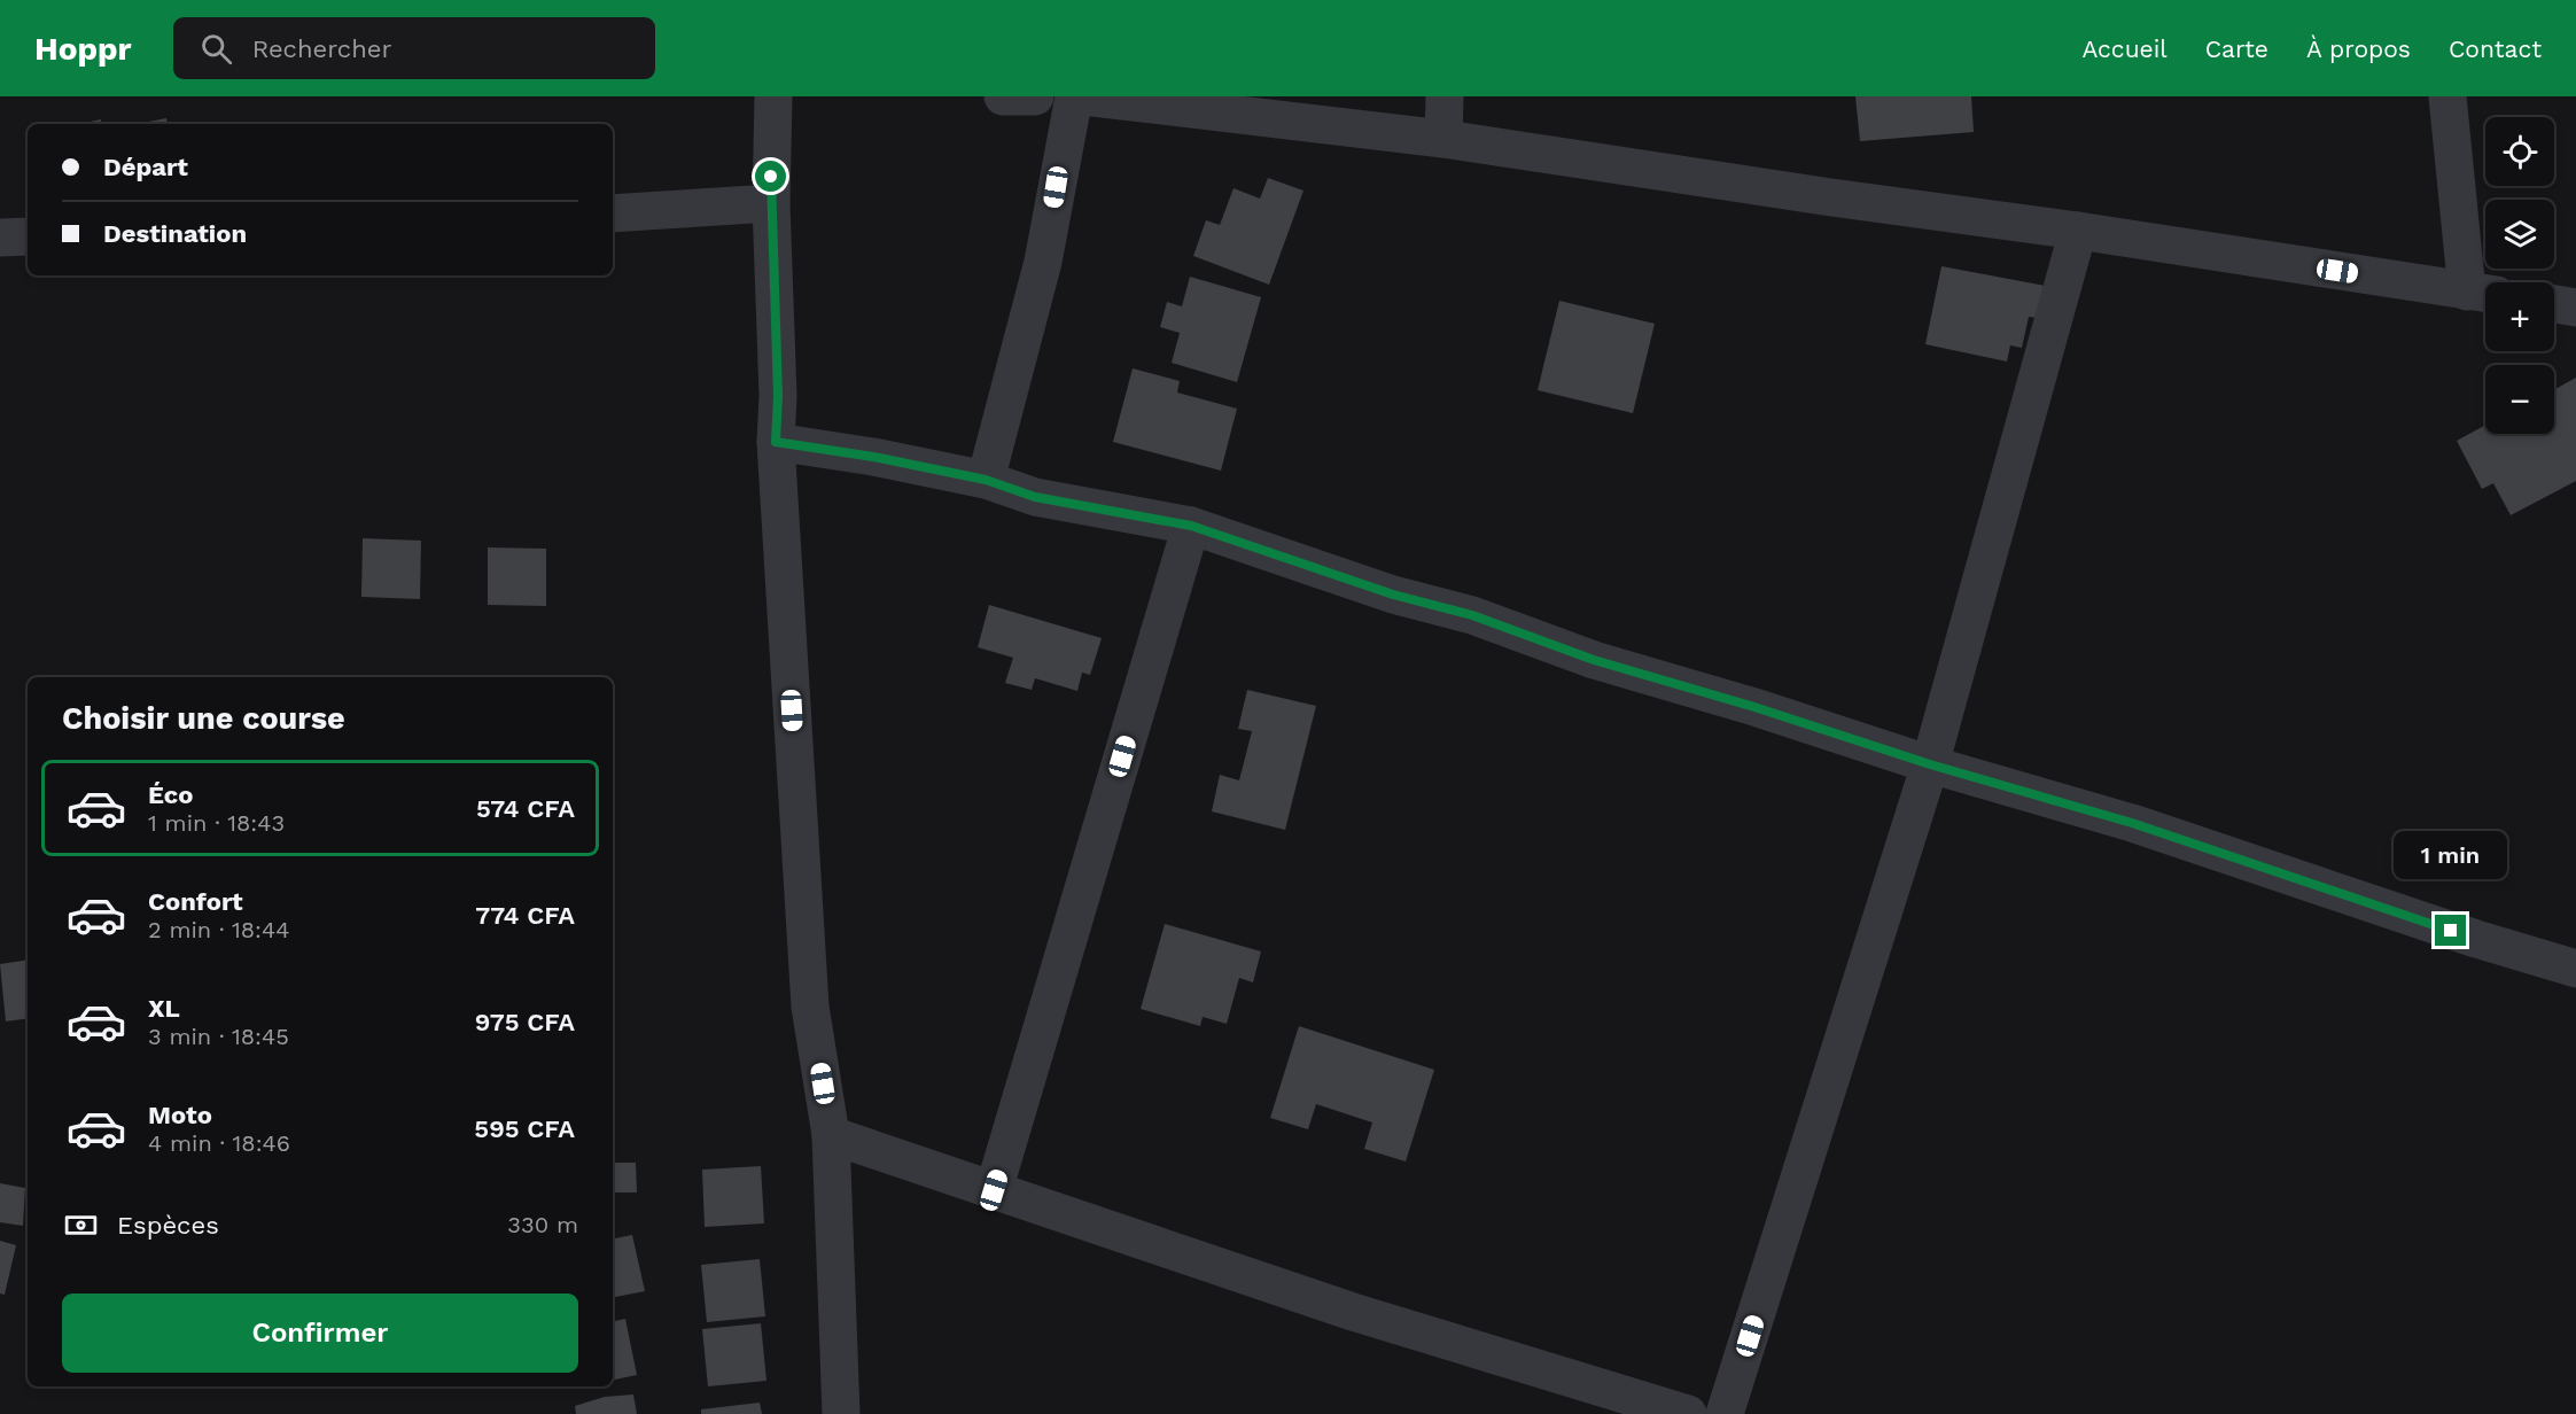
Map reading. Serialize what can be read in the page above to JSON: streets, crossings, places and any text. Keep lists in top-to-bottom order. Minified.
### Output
{"page":{"header":"Hoppr","search":"Rechercher","nav":["Accueil","Carte","À propos","Contact"],"map_buttons":["+","−"],"banner":["Départ","Destination"],"heading":"Choisir une course","list":[{"name":"Éco","note":"1 min · 18:43","value":"574 CFA"},{"name":"Confort","note":"2 min · 18:44","value":"774 CFA"},{"name":"XL","note":"3 min · 18:45","value":"975 CFA"},{"name":"Moto","note":"4 min · 18:46","value":"595 CFA"}],"bubble":"1 min","pay":["Espèces","330 m"],"buttons":"Confirmer"}}
